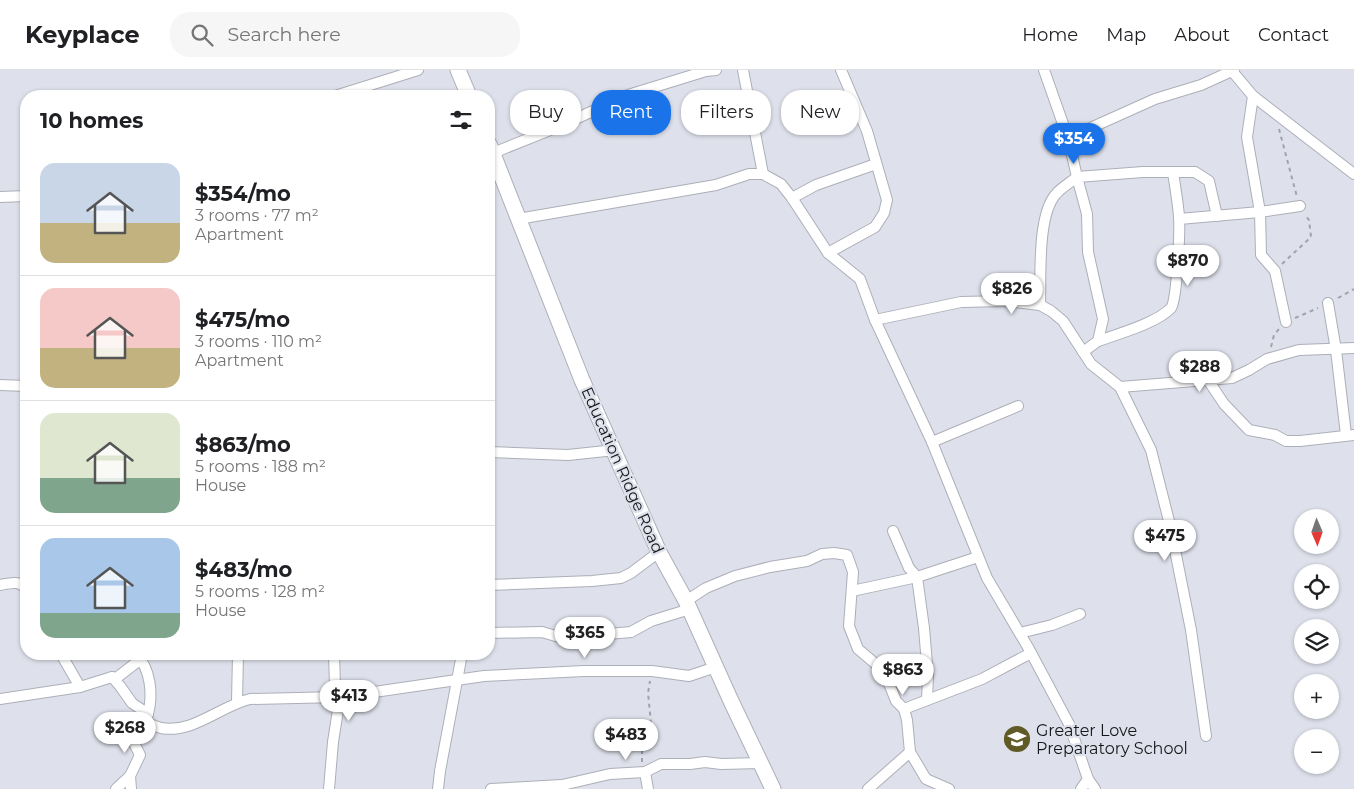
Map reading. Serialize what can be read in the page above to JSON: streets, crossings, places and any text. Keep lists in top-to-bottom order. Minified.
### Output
{"streets":{"main road":["Education Ridge Road"]},"places":{"school or university":["Greater Love Preparatory School"]},"north":"bottom","page":{"header":"Keyplace","search":"Search here","nav":["Home","Map","About","Contact"],"chip":["Buy","Rent","Filters","New"],"heading":"10 homes","price":["$354","$870","$826","$288","$475","$365","$863","$413","$268","$483"],"list":[{"name":"$354/mo","note":"3 rooms · 77 m² · Apartment"},{"name":"$475/mo","note":"3 rooms · 110 m² · Apartment"},{"name":"$863/mo","note":"5 rooms · 188 m² · House"},{"name":"$483/mo","note":"5 rooms · 128 m² · House"}],"map_buttons":["+","−"]}}
